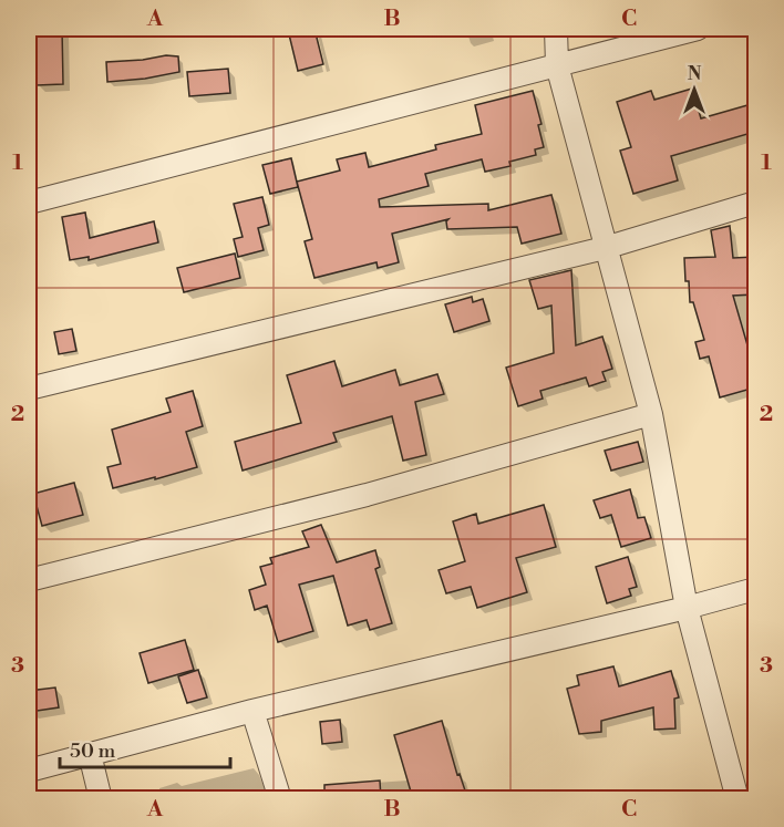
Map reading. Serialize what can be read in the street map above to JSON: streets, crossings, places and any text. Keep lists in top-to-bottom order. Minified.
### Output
{"scale_bar":"50 m","north":"top","grid":{"columns":["A","B","C"],"rows":["1","2","3"]}}
